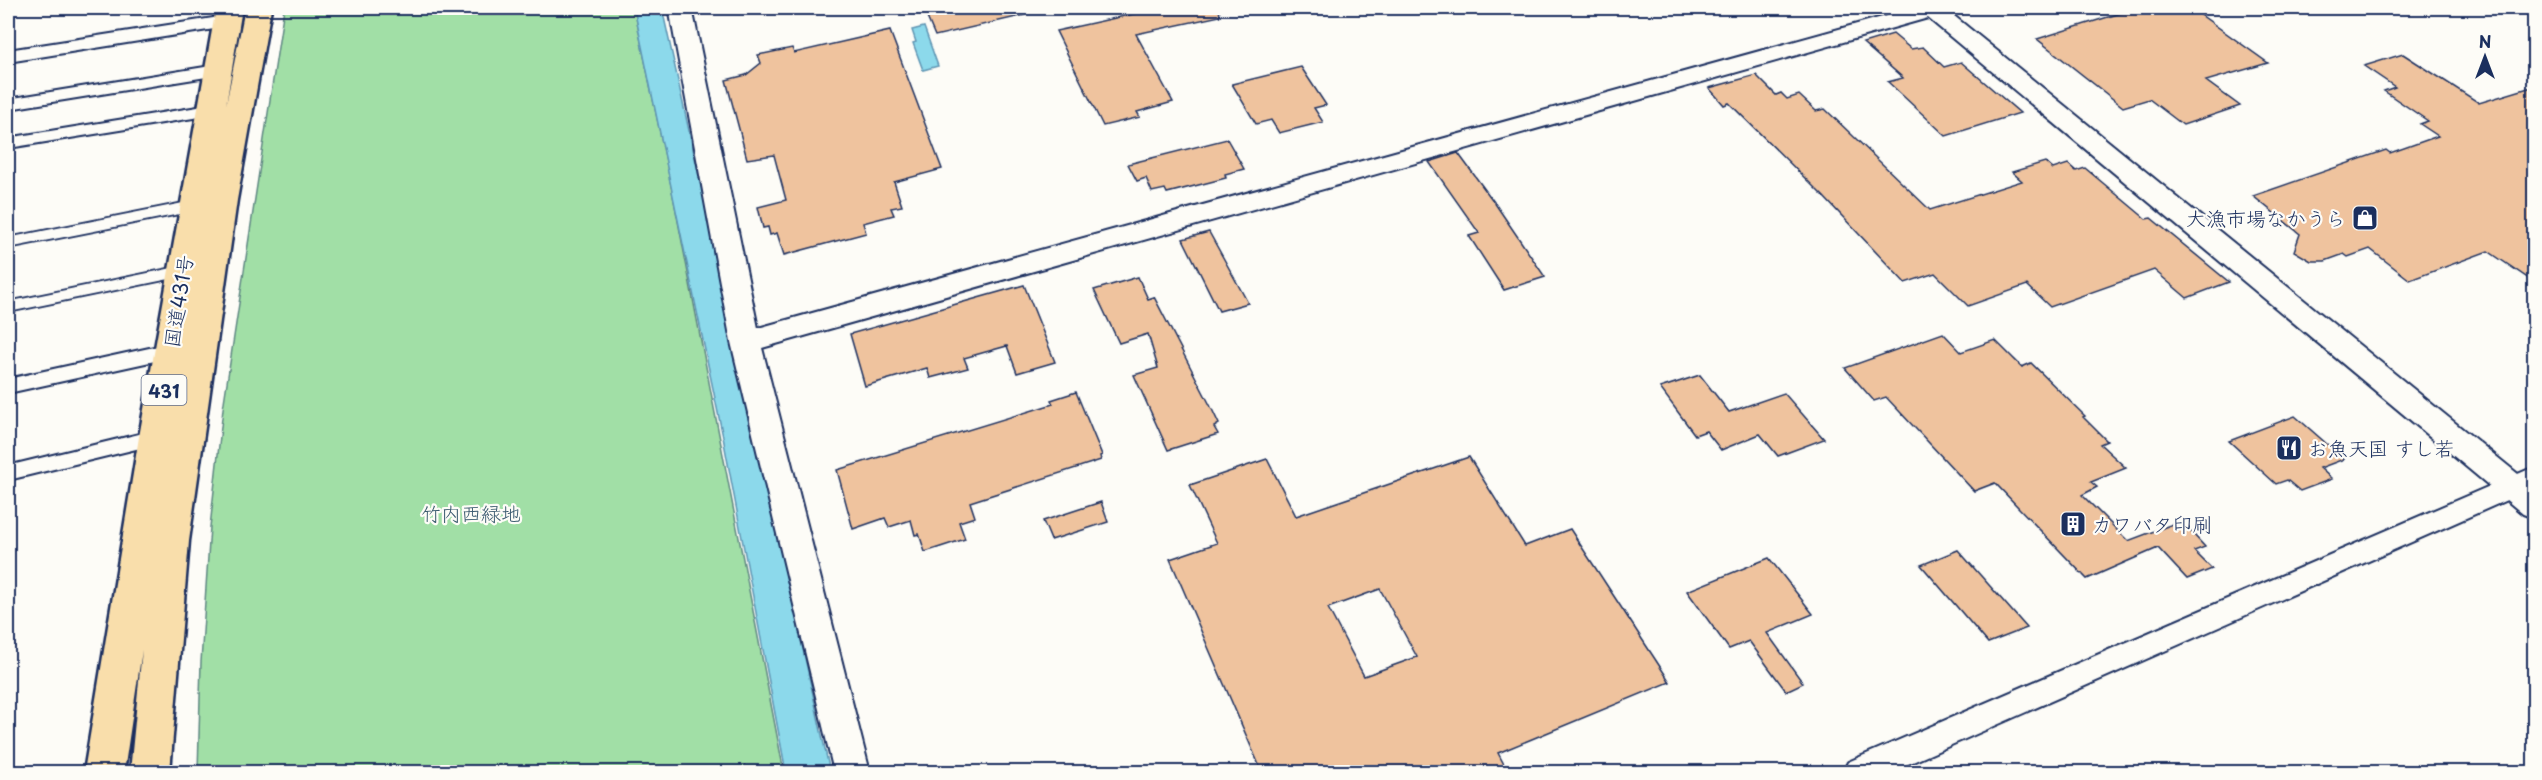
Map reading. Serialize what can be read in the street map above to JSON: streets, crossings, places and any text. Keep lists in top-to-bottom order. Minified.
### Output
{"streets":{"highway":["国道431号","431"]},"parks":["竹内西緑地"],"places":{"shop":["大漁市場なかうら"],"restaurant":["お魚天国 すし若"],"building":["カワバタ印刷"]},"north":"top"}
